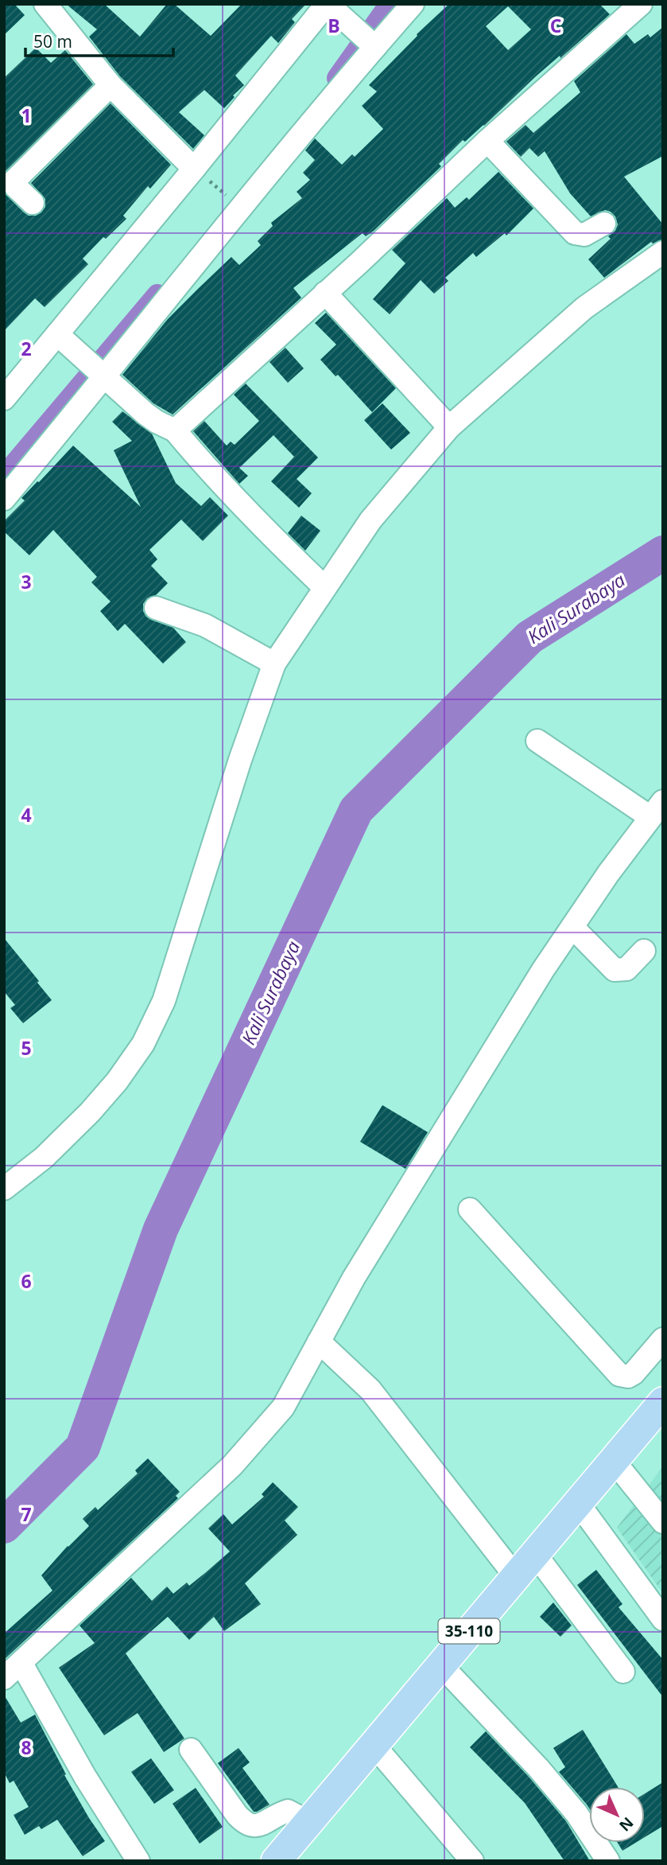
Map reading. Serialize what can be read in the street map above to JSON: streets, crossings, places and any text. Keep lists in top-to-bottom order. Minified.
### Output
{"streets":{"main road":["35-110"]},"water":["Kali Surabaya"],"scale_bar":"50 m","north":"bottom right","grid":{"columns":["B","C"],"rows":["1","2","3","4","5","6","7","8"]}}
